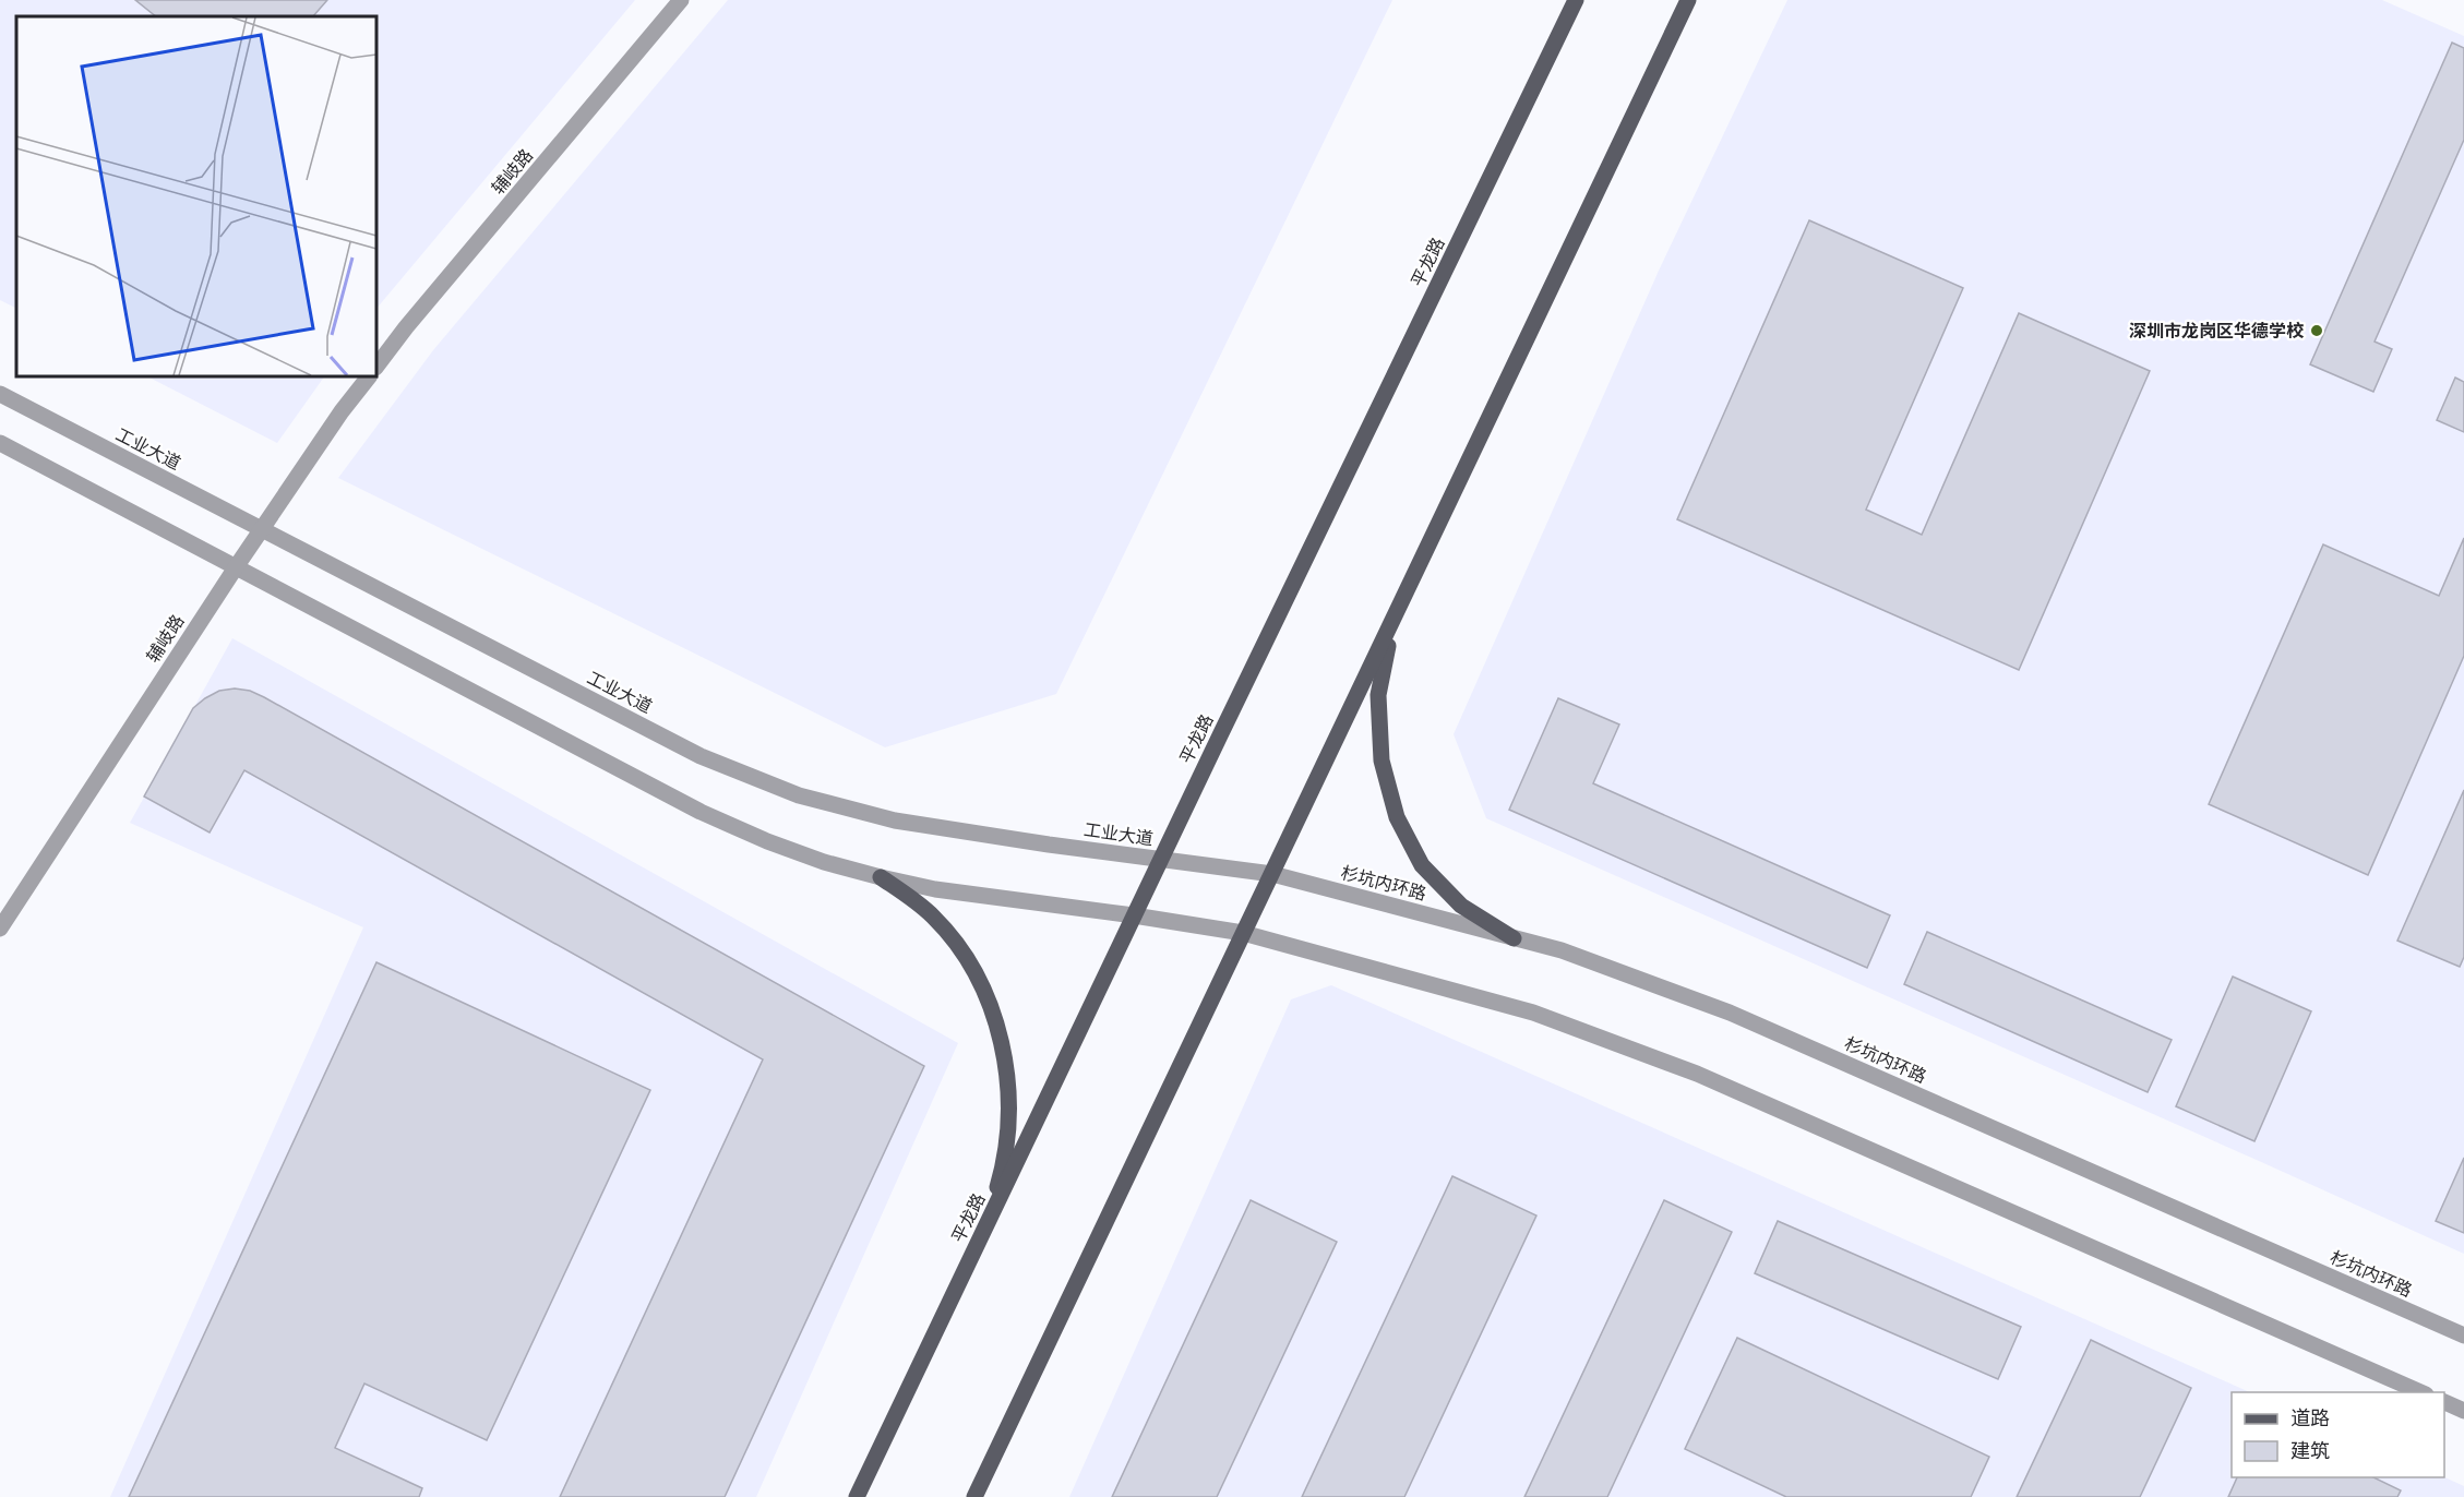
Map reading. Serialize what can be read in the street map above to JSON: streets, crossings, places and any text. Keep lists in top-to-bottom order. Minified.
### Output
{"streets":{"main road":["平龙路"],"street":["辅岐路","工业大道","杉坑内环路"]},"crossings":[["辅岐路","工业大道"],["平龙路","工业大道"],["工业大道","杉坑内环路"]],"places":["深圳市龙岗区华德学校"],"legend":["道路","建筑"]}
